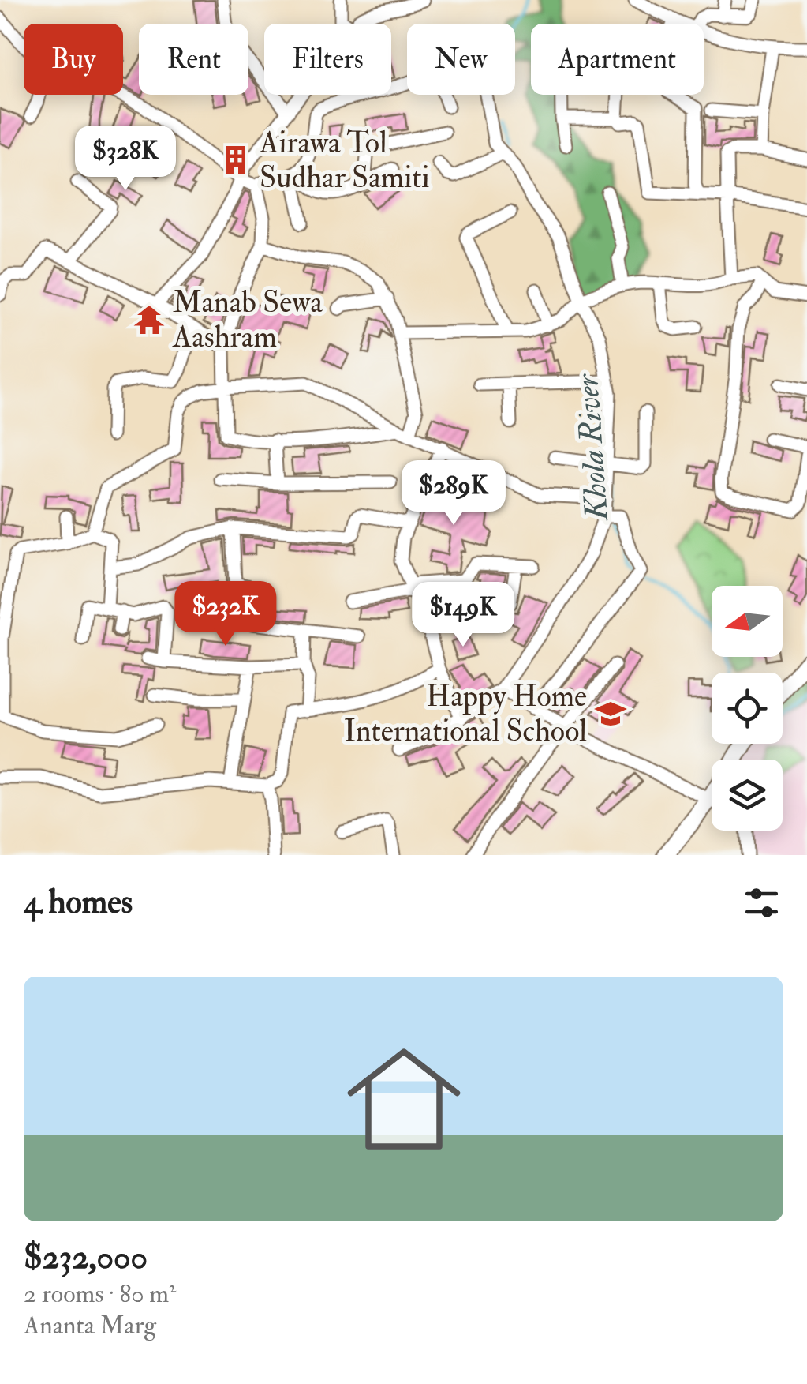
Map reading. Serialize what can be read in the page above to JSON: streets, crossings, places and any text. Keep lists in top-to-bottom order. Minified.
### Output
{"water":["Khola River"],"places":{"building":["Airawa Tol Sudhar Samiti"],"temple":["Manab Sewa Aashram"],"school or university":["Happy Home International School"]},"north":"left","page":{"chip":["Buy","Rent","Filters","New","Apartment"],"price":["$328K","$289K","$232K","$149K"],"heading":"4 homes","list":[{"name":"$232,000","note":"2 rooms · 80 m² · Ananta Marg"}]}}
